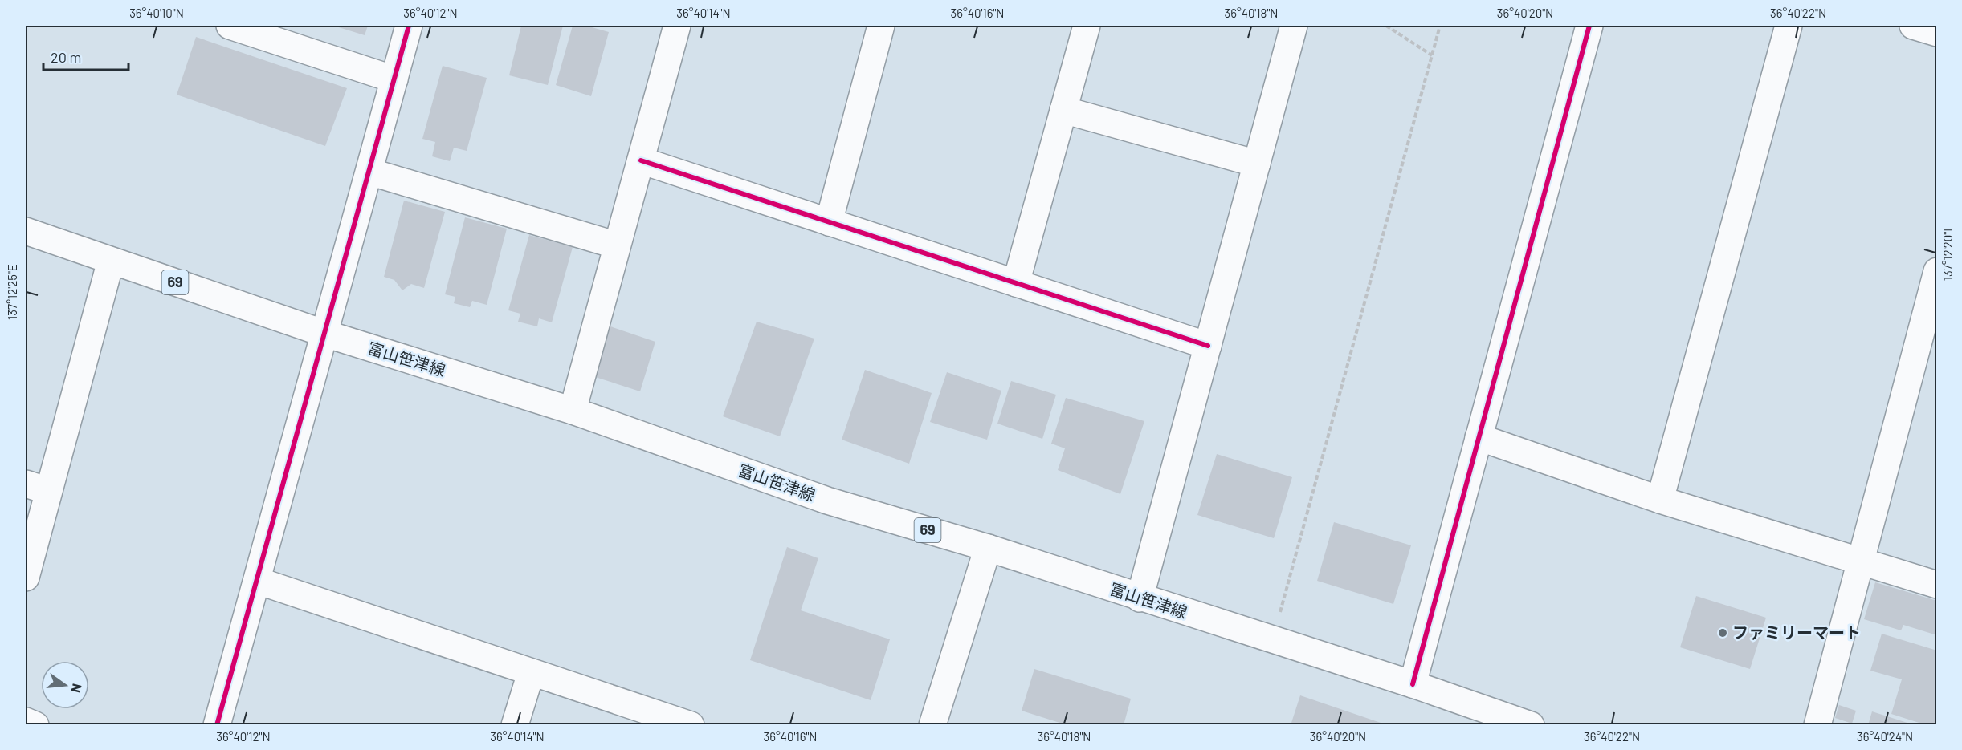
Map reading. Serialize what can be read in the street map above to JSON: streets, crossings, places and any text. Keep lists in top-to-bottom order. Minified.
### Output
{"streets":{"street":["69","富山笹津線"]},"places":["ファミリーマート"],"scale_bar":"20 m","north":"right","coordinates":["36°40'10\"N","36°40'12\"N","36°40'14\"N","36°40'16\"N","36°40'18\"N","36°40'20\"N","36°40'22\"N","137°12'20\"E","137°12'25\"E","36°40'24\"N"]}
